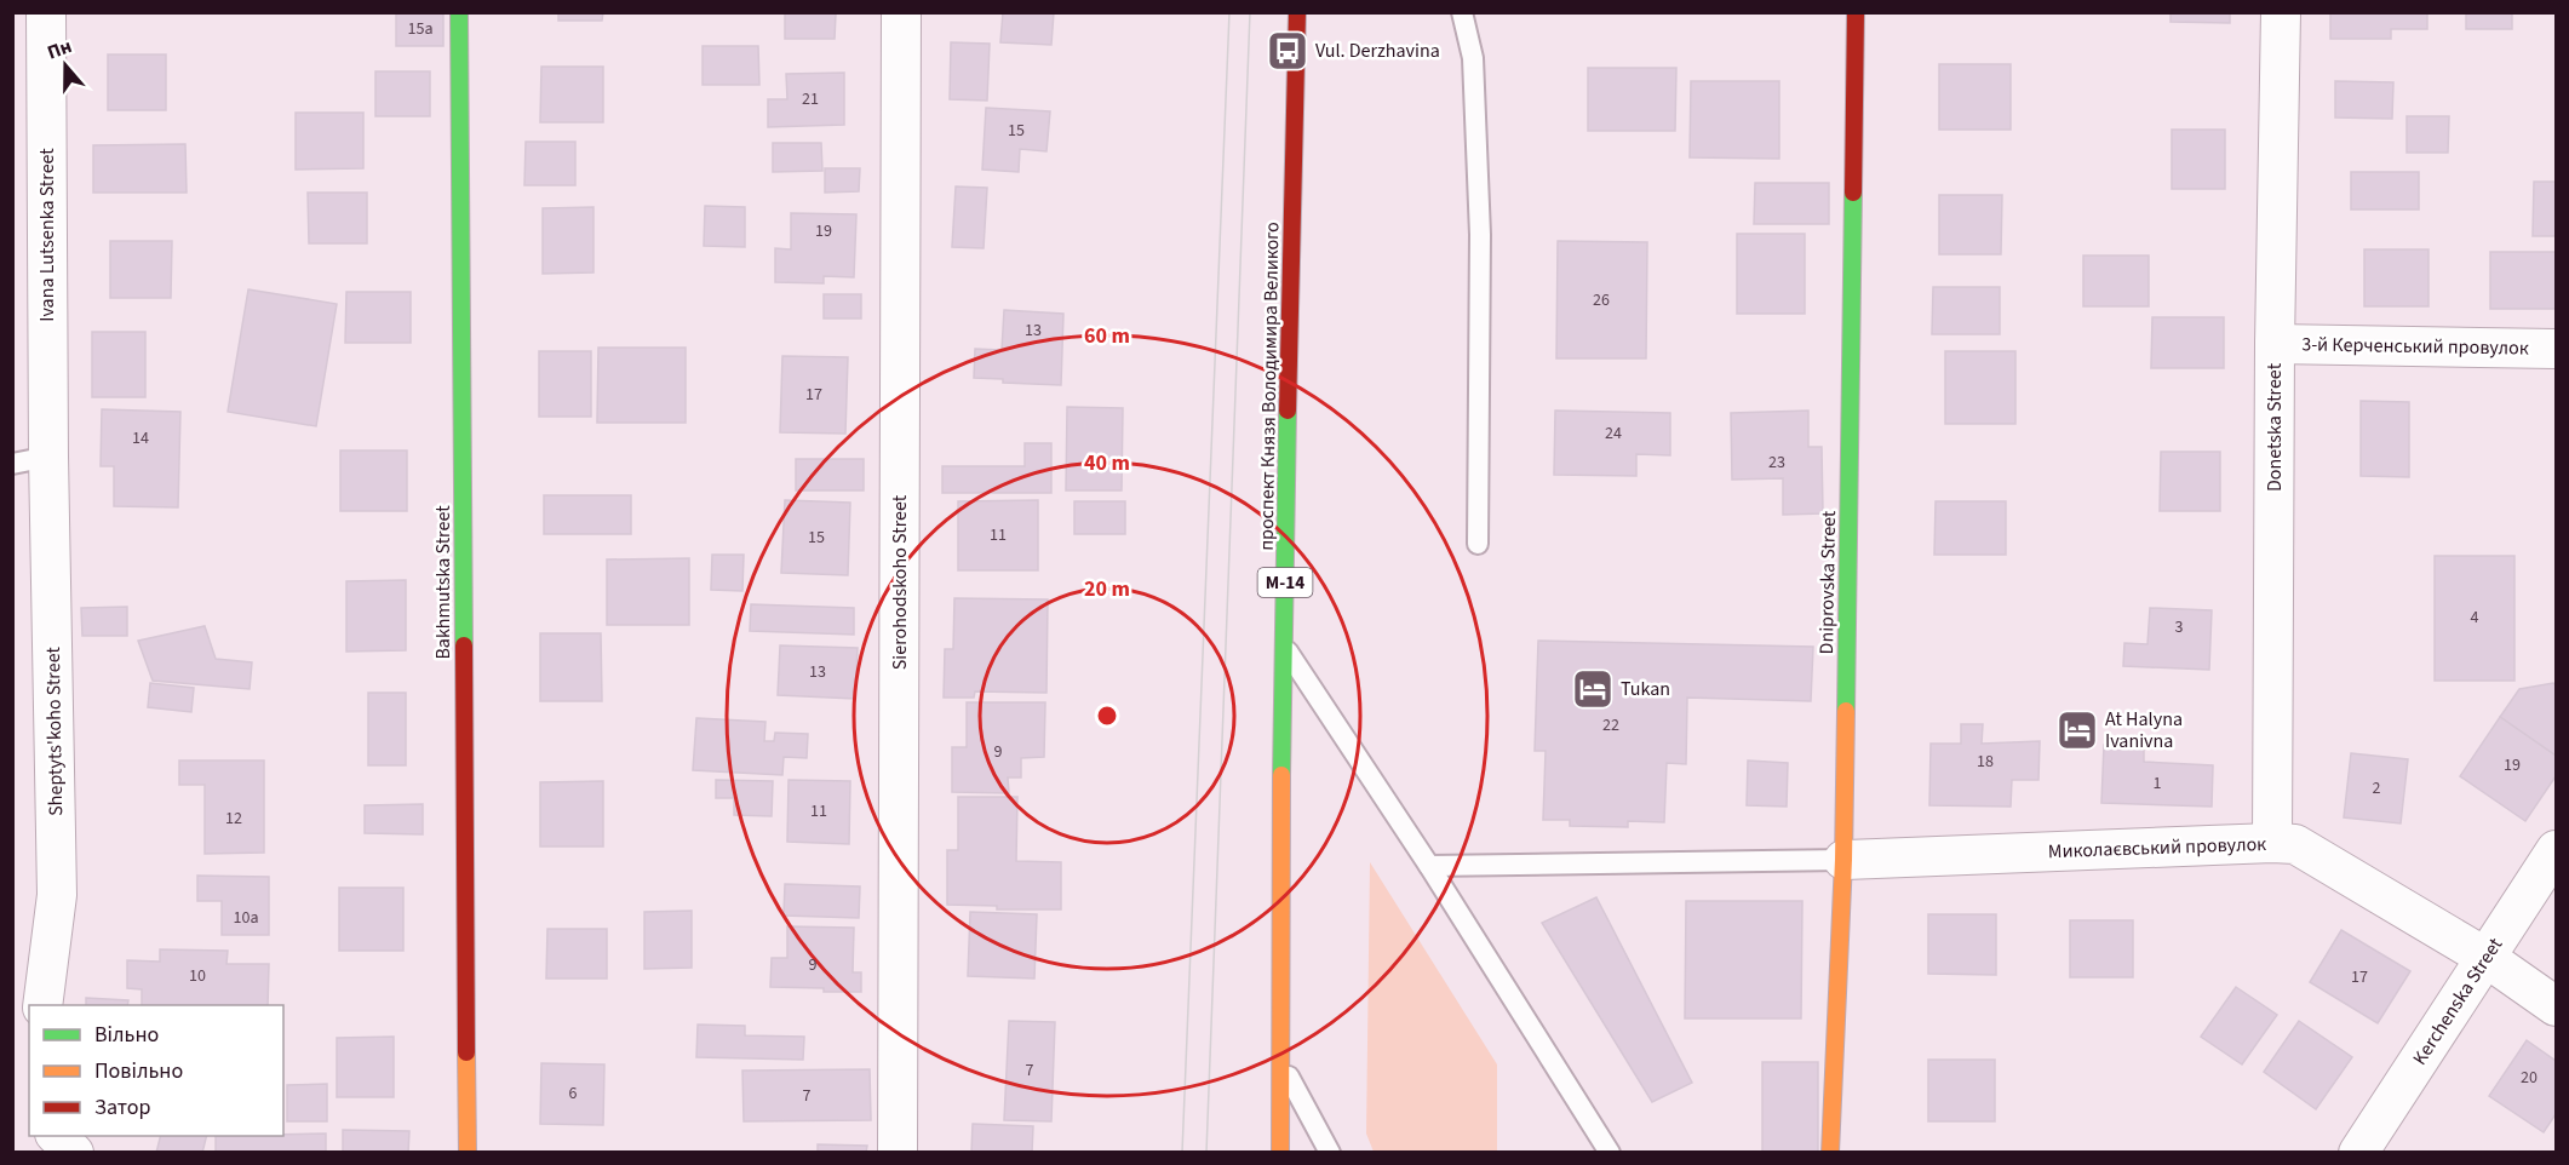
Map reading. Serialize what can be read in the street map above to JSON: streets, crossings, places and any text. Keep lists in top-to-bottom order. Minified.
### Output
{"streets":{"street":["Ivana Lutsenka Street","3-й Керченський провулок","проспект Князя Володимира Великого","Donetska Street","Bakhmutska Street","Sierohodskoho Street","М-14","Dniprovska Street","Sheptyts'koho Street","Миколаєвський провулок","Kerchenska Street"]},"crossings":[["Ivana Lutsenka Street","Sheptyts'koho Street"],["3-й Керченський провулок","Donetska Street"],["Donetska Street","Миколаєвський провулок"],["Dniprovska Street","Миколаєвський провулок"],["Миколаєвський провулок","Kerchenska Street"]],"places":{"bus stop":["Vul. Derzhavina"],"hotel":["Tukan","At Halyna Ivanivna"]},"house_numbers":["15а","21","15","19","26","13","17","24","14","23","11","15","4","3","13","22","9","18","19","1","2","11","12","10а","9","10","17","7","20","6","7"],"legend":["Вільно","Повільно","Затор"],"north":"top","rings":["60 m","40 m","20 m"]}
